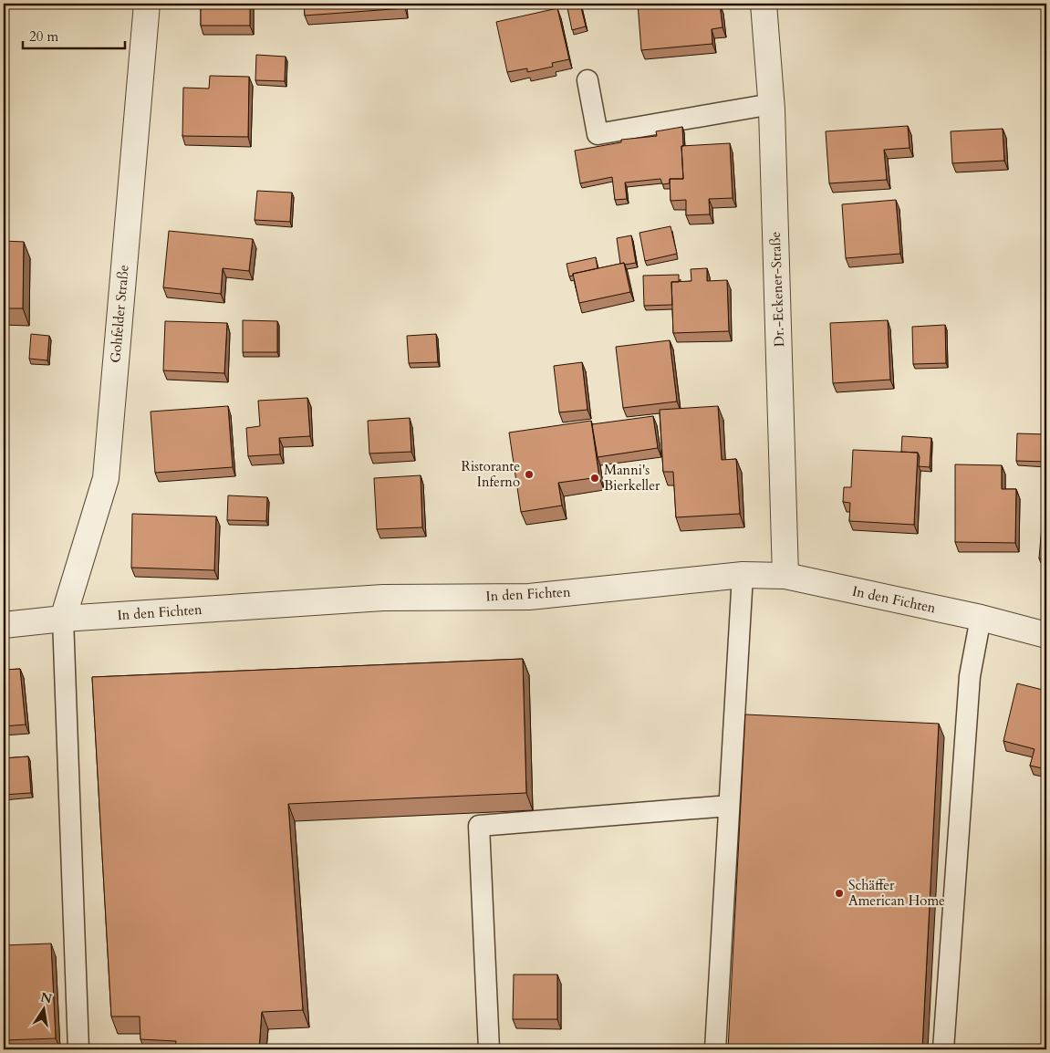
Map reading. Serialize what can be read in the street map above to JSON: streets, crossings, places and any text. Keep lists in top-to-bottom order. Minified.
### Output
{"streets":{"street":["Dr.-Eckener-Straße","Gohfelder Straße","In den Fichten"]},"crossings":[["Dr.-Eckener-Straße","In den Fichten"],["Gohfelder Straße","In den Fichten"]],"places":["Ristorante Inferno","Manni's Bierkeller","Schäffer American Home"],"scale_bar":"20 m","north":"top"}
